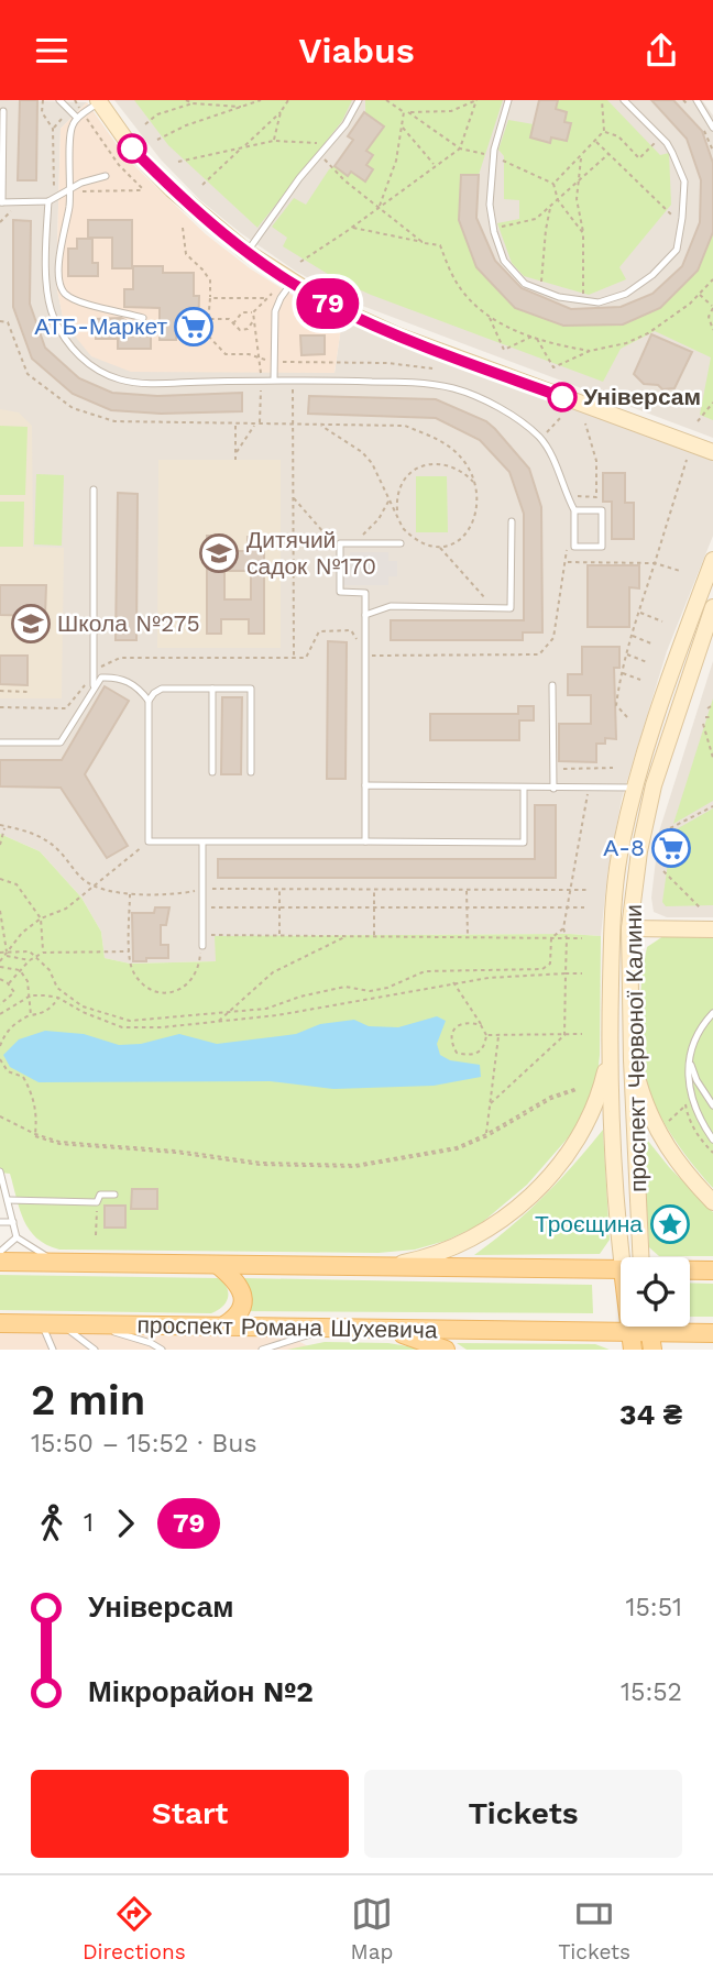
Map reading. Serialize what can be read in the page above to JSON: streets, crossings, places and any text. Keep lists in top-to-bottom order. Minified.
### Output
{"streets":{"main road":["проспект Червоної Калини","проспект Романа Шухевича"]},"places":{"supermarket":["АТБ-Маркет","А-8"],"other":["Універсам"],"school or university":["Дитячий садок №170","Школа №275"],"place":["Троєщина"]},"lines":["bus line 79"],"page":{"header":"Viabus","on_map":"79","heading":["2 min","15:50 – 15:52 · Bus","34 ₴"],"legs":["1","79"],"list":[{"name":"Універсам","value":"15:51"},{"name":"Мікрорайон №2","value":"15:52"}],"buttons":["Start","Tickets"],"tabs":["Directions","Map","Tickets"]}}
